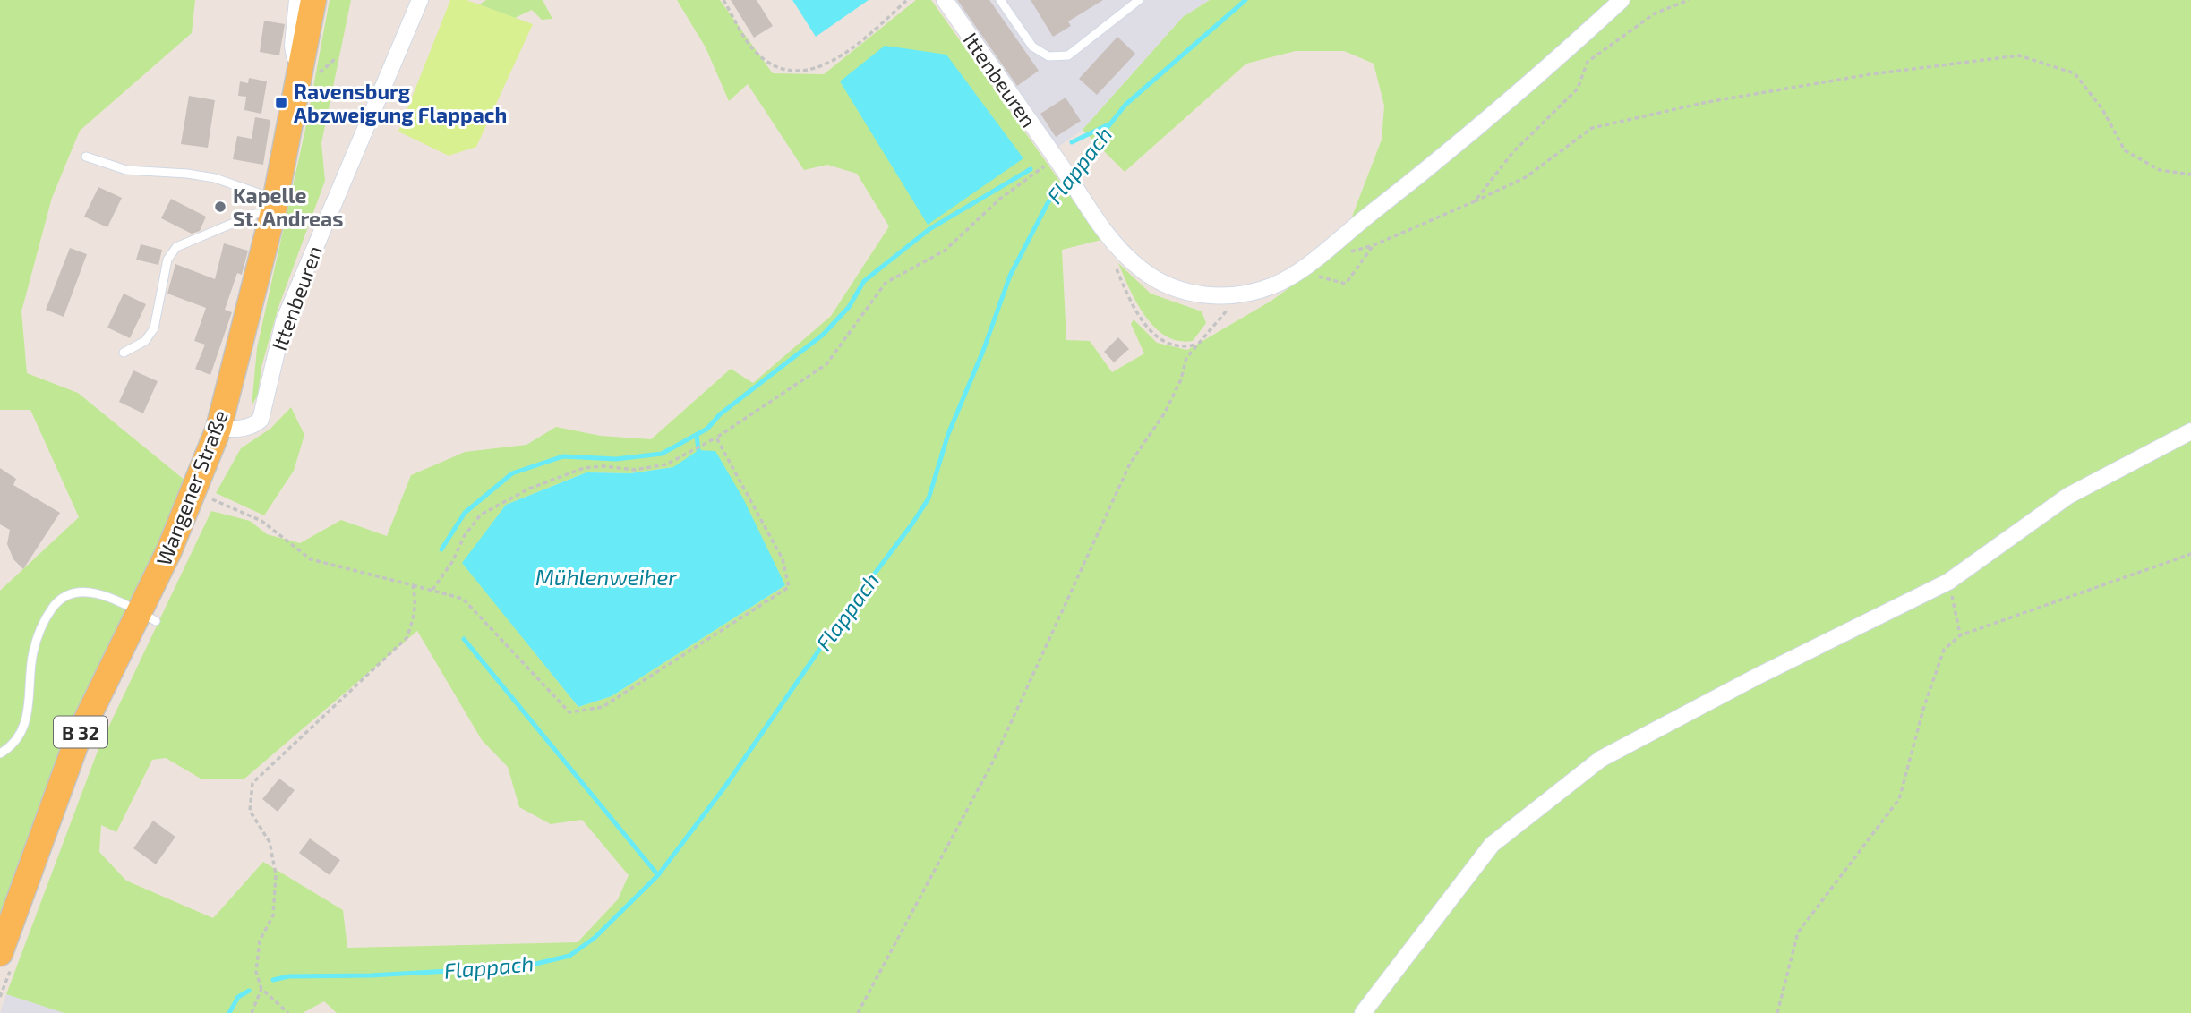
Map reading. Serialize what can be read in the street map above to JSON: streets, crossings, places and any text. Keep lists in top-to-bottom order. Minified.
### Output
{"streets":{"main road":["Wangener Straße","B 32"],"street":["Ittenbeuren"]},"crossings":[["Ittenbeuren","Wangener Straße"]],"water":["Flappach","Mühlenweiher"],"places":{"transit":["Ravensburg Abzweigung Flappach"],"other":["Kapelle St. Andreas"]}}
